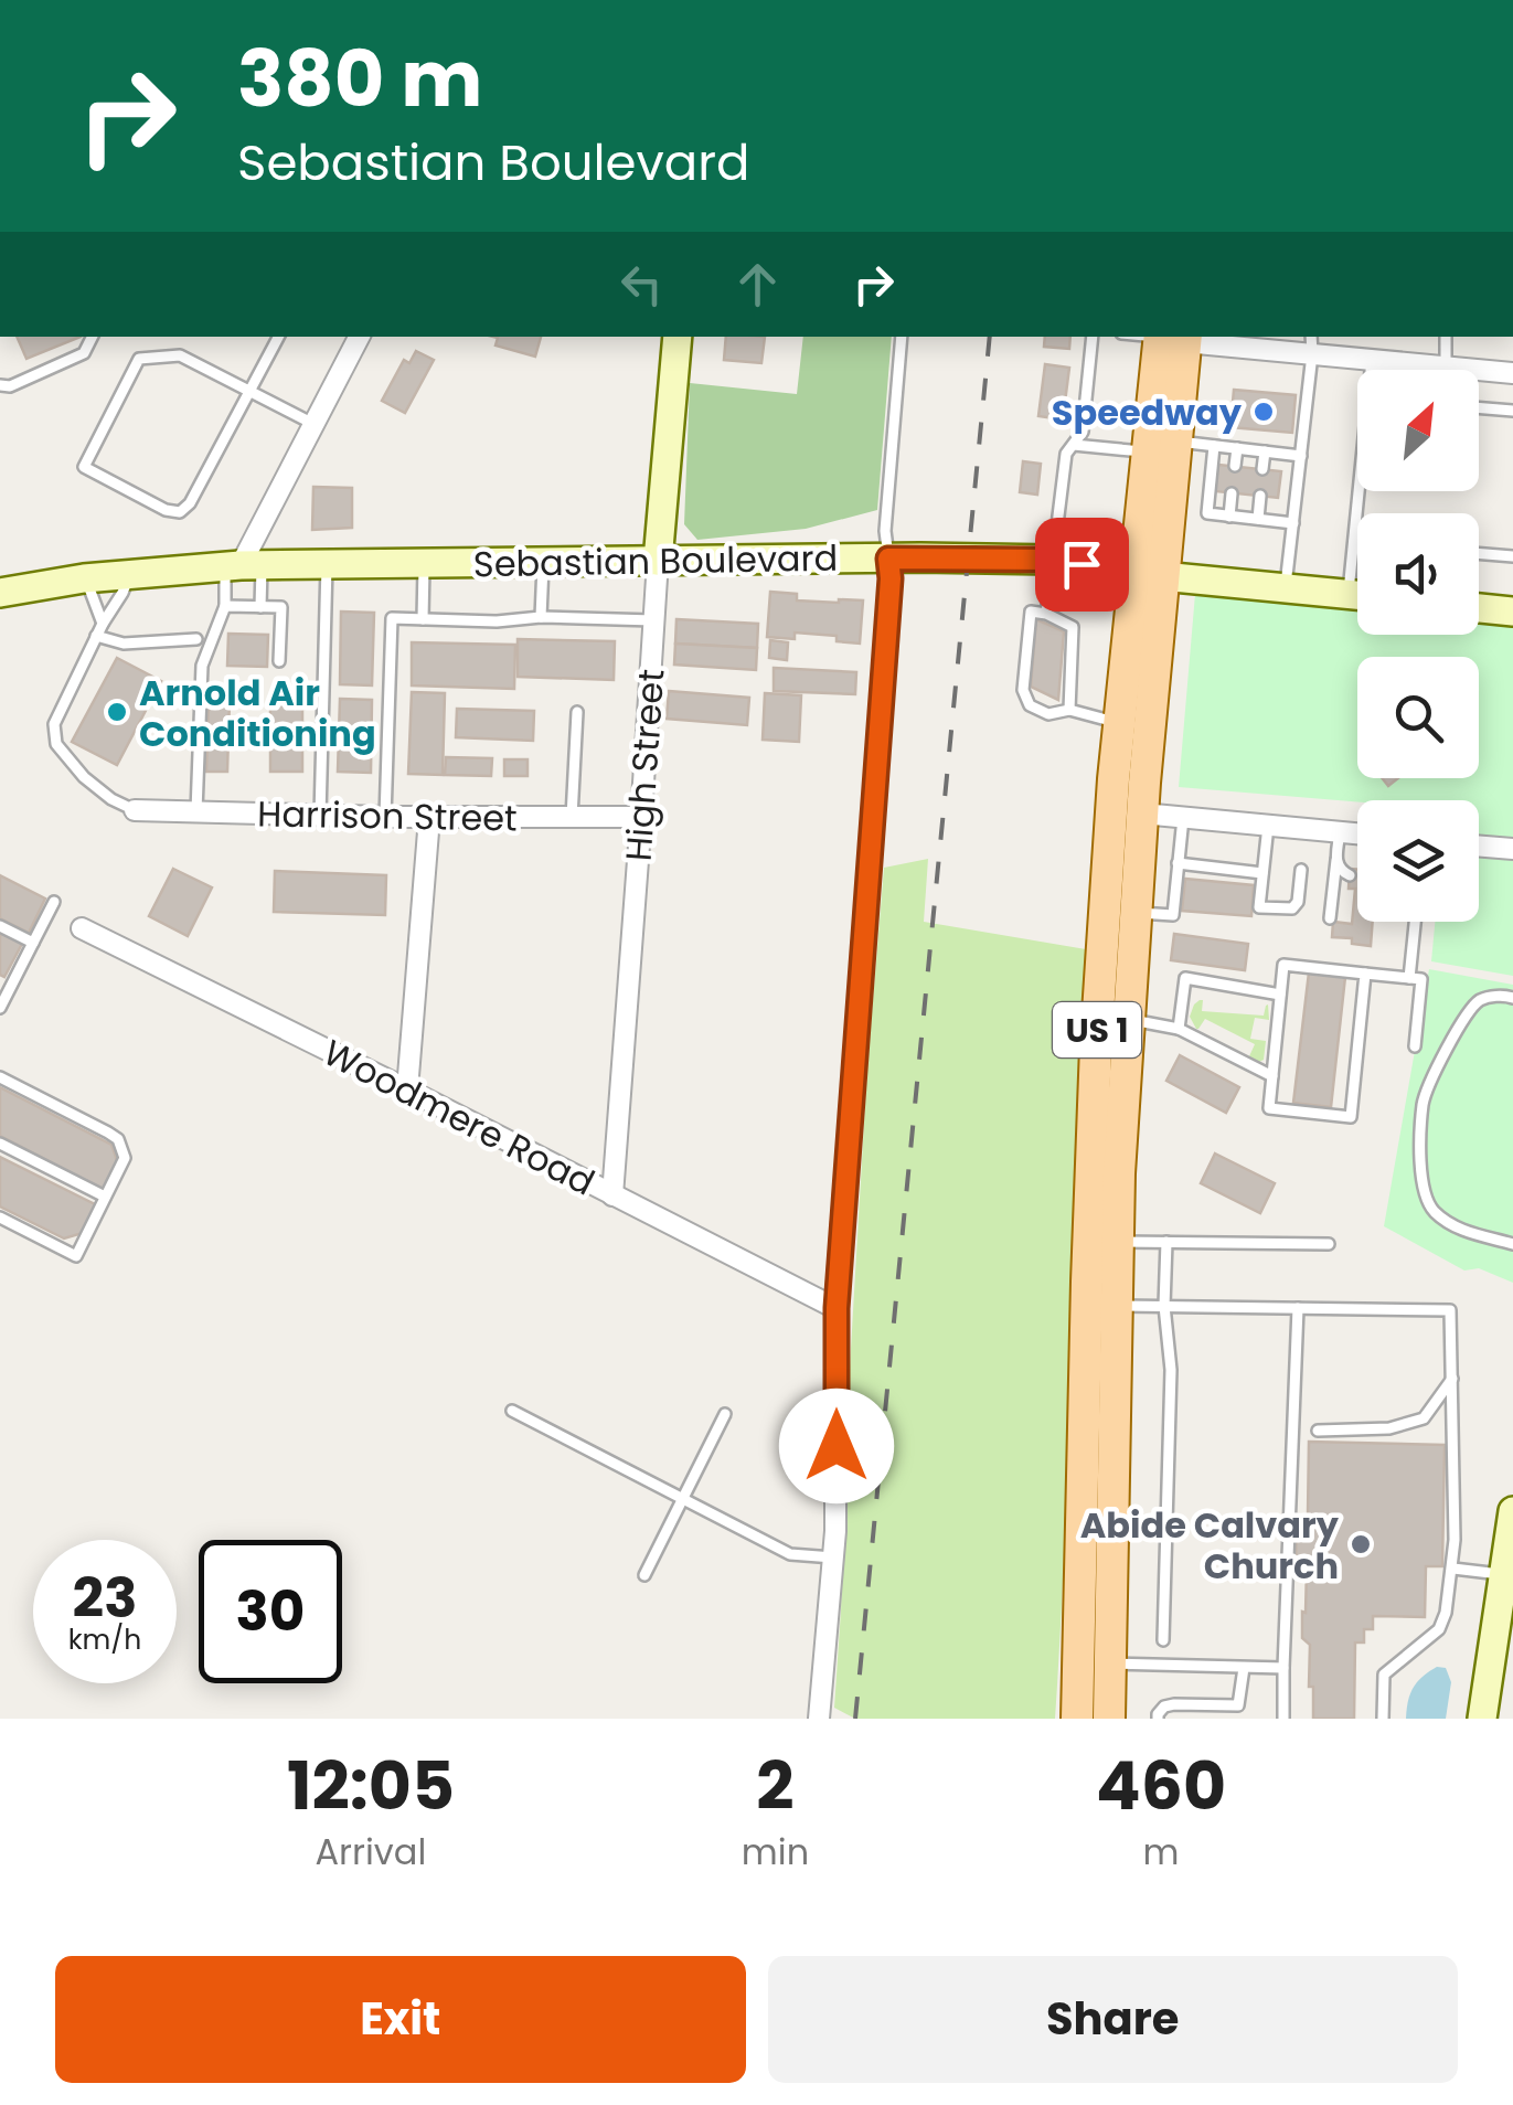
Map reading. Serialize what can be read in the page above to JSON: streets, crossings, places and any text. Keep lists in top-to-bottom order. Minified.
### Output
{"streets":{"main road":["Sebastian Boulevard","High Street","US 1"],"street":["Harrison Street","Woodmere Road"]},"crossings":[["Sebastian Boulevard","High Street"],["Sebastian Boulevard","US 1"],["High Street","Harrison Street"],["High Street","Woodmere Road"]],"places":["Speedway","Arnold Air Conditioning","Abide Calvary Church"],"north":"top right","page":{"turn":["380 m","Sebastian Boulevard"],"speed":"23 km/h","limit":"30","eta":["12:05","Arrival","2","min","460","m"],"buttons":["Exit","Share"]}}
